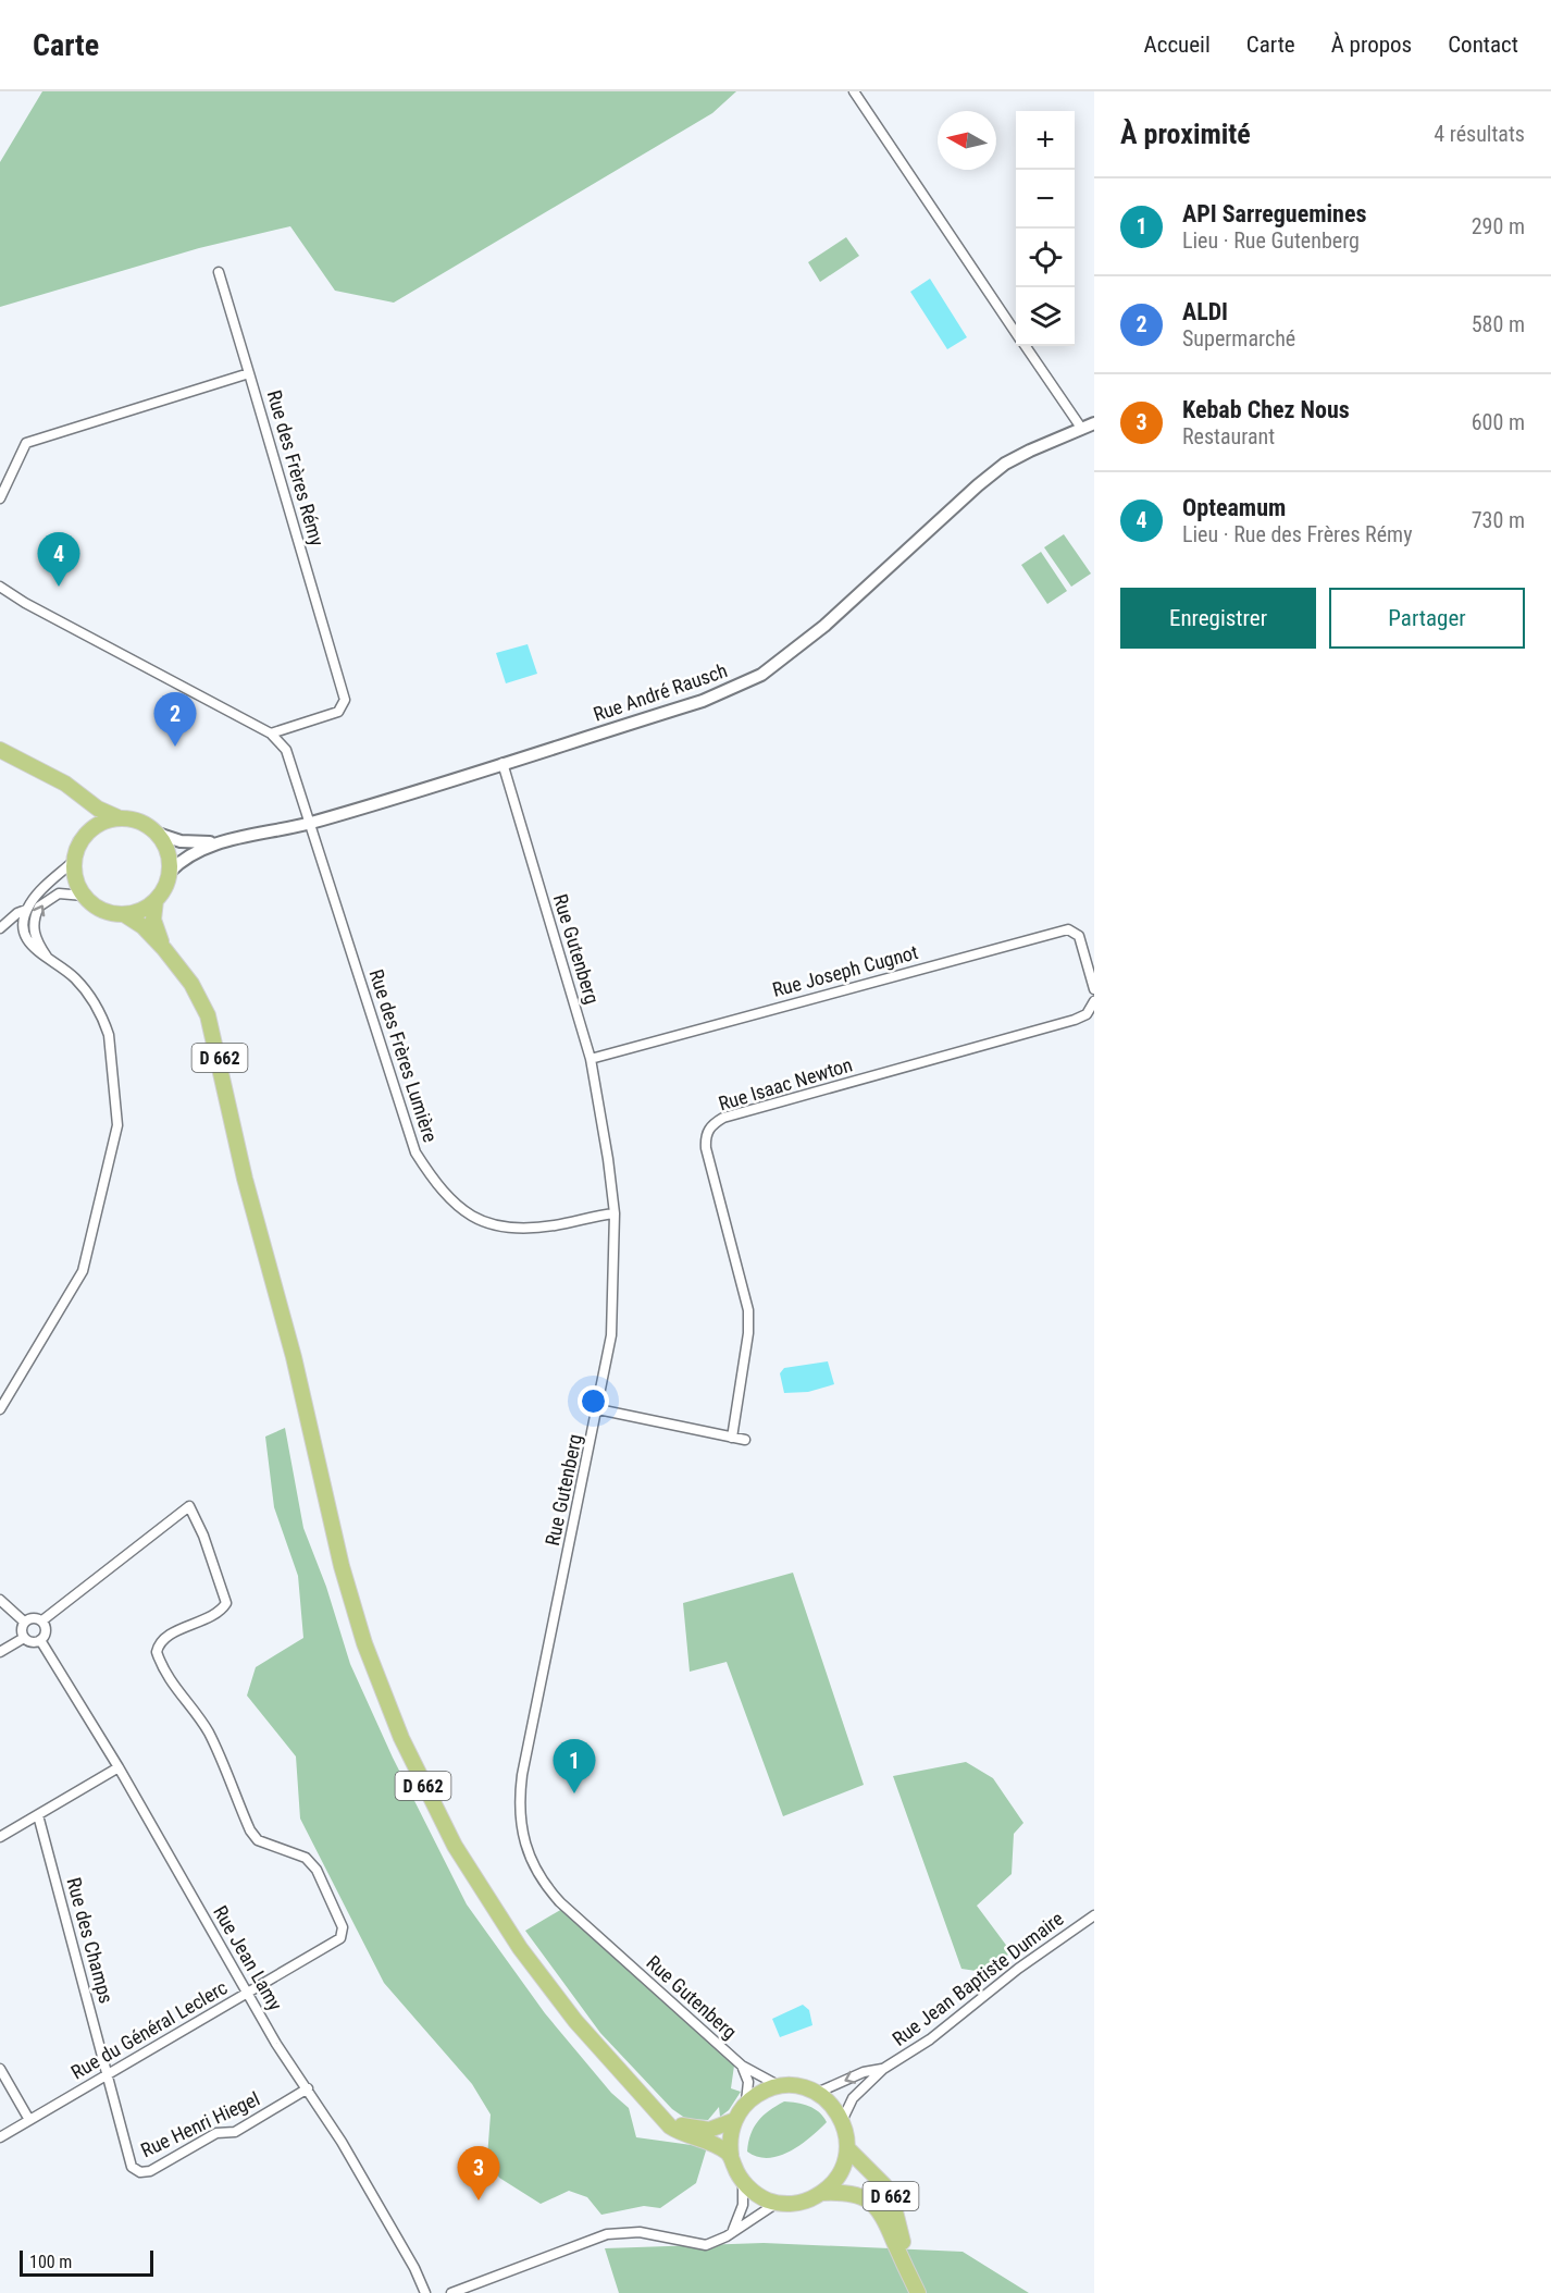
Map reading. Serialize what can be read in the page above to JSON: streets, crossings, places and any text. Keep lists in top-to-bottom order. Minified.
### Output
{"streets":{"main road":["D 662"],"street":["Rue des Frères Rémy","Rue André Rausch","Rue Gutenberg","Rue Joseph Cugnot","Rue des Frères Lumière","Rue Isaac Newton","Rue des Champs","Rue Jean Lamy","Rue Jean Baptiste Dumaire","Rue du Général Leclerc","Rue Henri Hiegel"]},"crossings":[["Rue André Rausch","Rue Gutenberg"],["Rue André Rausch","Rue des Frères Lumière"],["Rue André Rausch","D 662"],["Rue Gutenberg","Rue Joseph Cugnot"],["Rue Gutenberg","Rue des Frères Lumière"],["Rue Gutenberg","D 662"],["Rue Gutenberg","Rue Jean Baptiste Dumaire"],["D 662","Rue Jean Baptiste Dumaire"],["Rue des Champs","Rue du Général Leclerc"],["Rue des Champs","Rue Henri Hiegel"],["Rue Jean Lamy","Rue du Général Leclerc"],["Rue Jean Lamy","Rue Henri Hiegel"]],"scale_bar":"100 m","north":"left","page":{"header":"Carte","nav":["Accueil","Carte","À propos","Contact"],"heading":["À proximité","4 résultats"],"map_buttons":["+","−"],"list":[{"mark":"1","name":"API Sarreguemines","note":"Lieu · Rue Gutenberg","value":"290 m"},{"mark":"2","name":"ALDI","note":"Supermarché","value":"580 m"},{"mark":"3","name":"Kebab Chez Nous","note":"Restaurant","value":"600 m"},{"mark":"4","name":"Opteamum","note":"Lieu · Rue des Frères Rémy","value":"730 m"}],"pins":["4","2","1","3"],"buttons":["Enregistrer","Partager"],"scale":"100 m"}}
